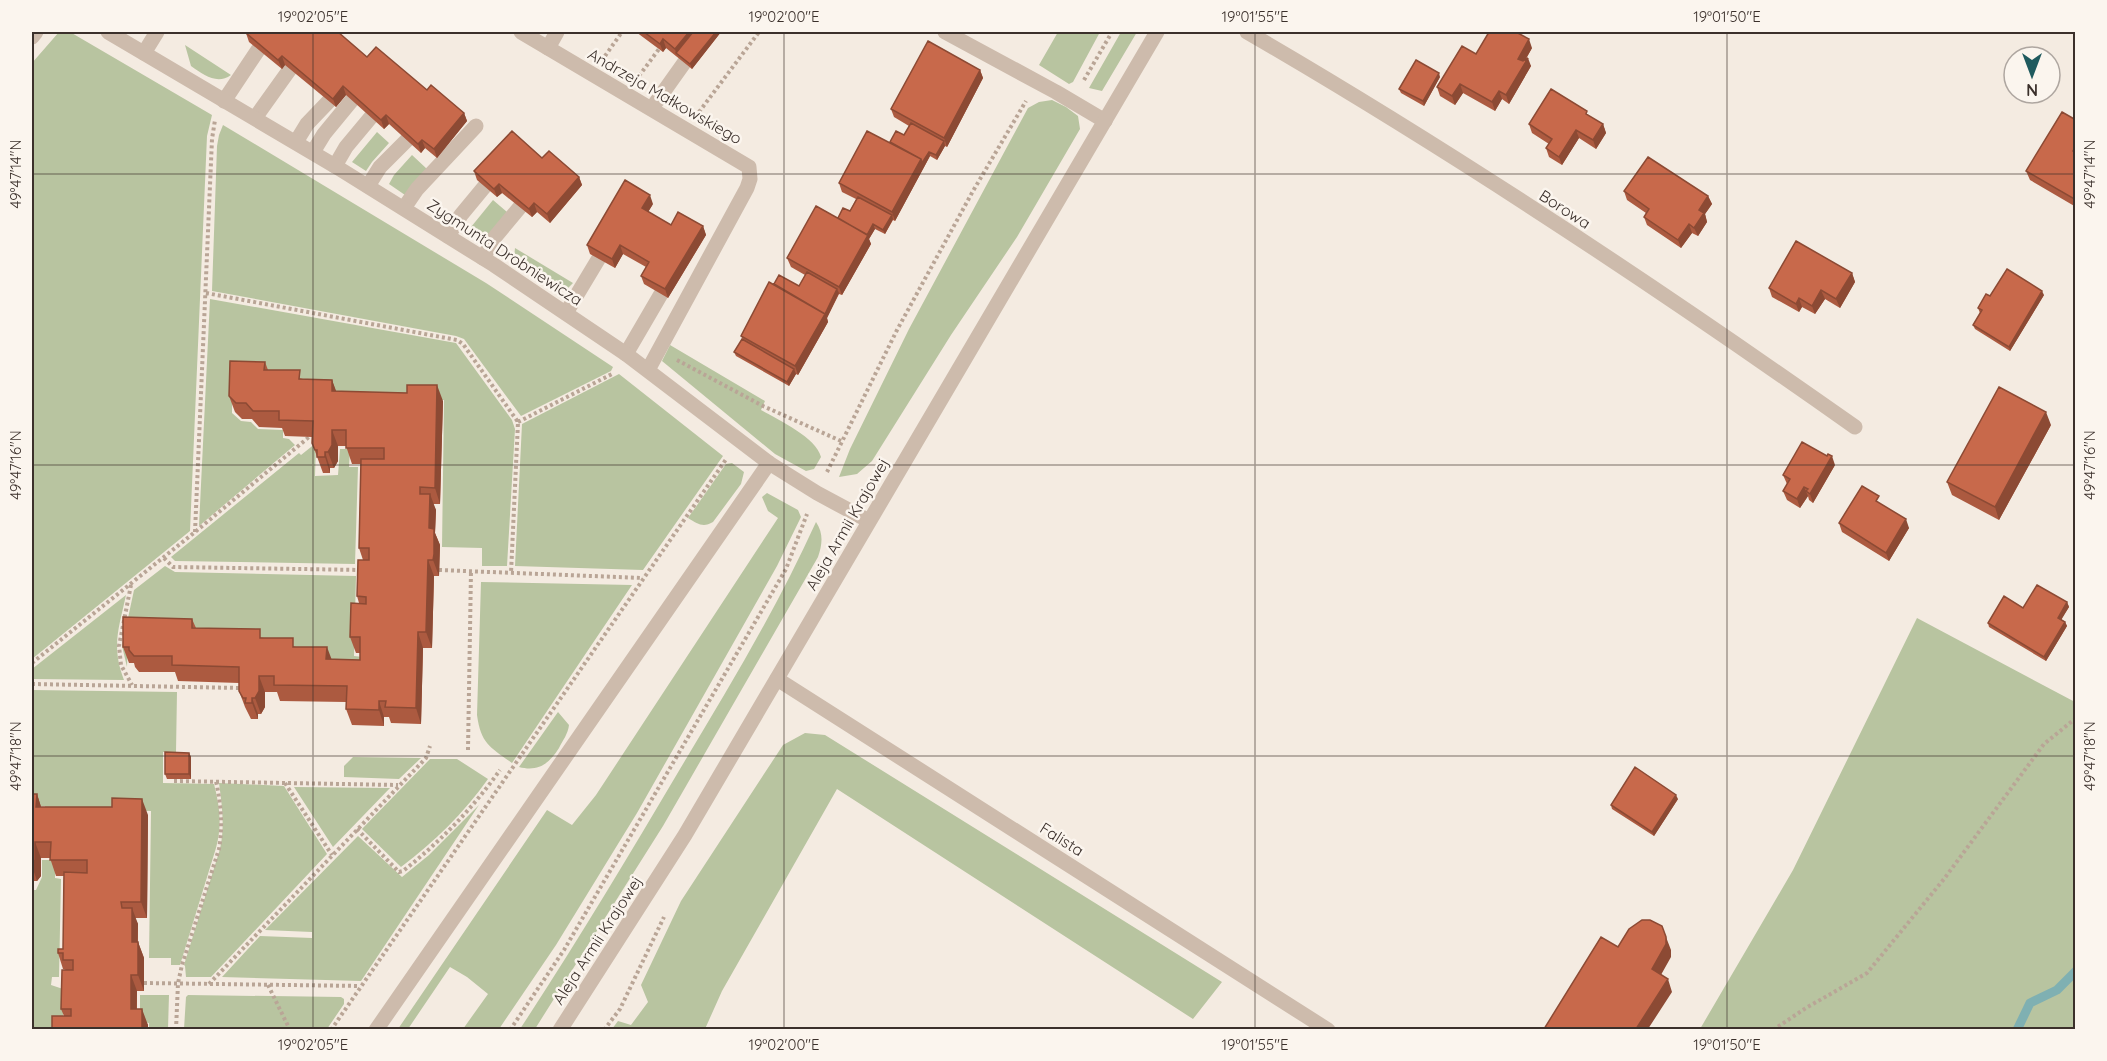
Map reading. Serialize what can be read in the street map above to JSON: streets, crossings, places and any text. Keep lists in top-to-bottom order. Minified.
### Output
{"streets":{"street":["Andrzeja Małkowskiego","Borowa","Zygmunta Drobniewicza","Aleja Armii Krajowej","Falista"]},"crossings":[["Andrzeja Małkowskiego","Zygmunta Drobniewicza"],["Zygmunta Drobniewicza","Aleja Armii Krajowej"],["Aleja Armii Krajowej","Falista"]],"north":"bottom","coordinates":["19°02'05\"E","19°02'00\"E","19°01'55\"E","19°01'50\"E","49°47'14\"N","49°47'16\"N","49°47'18\"N"]}
